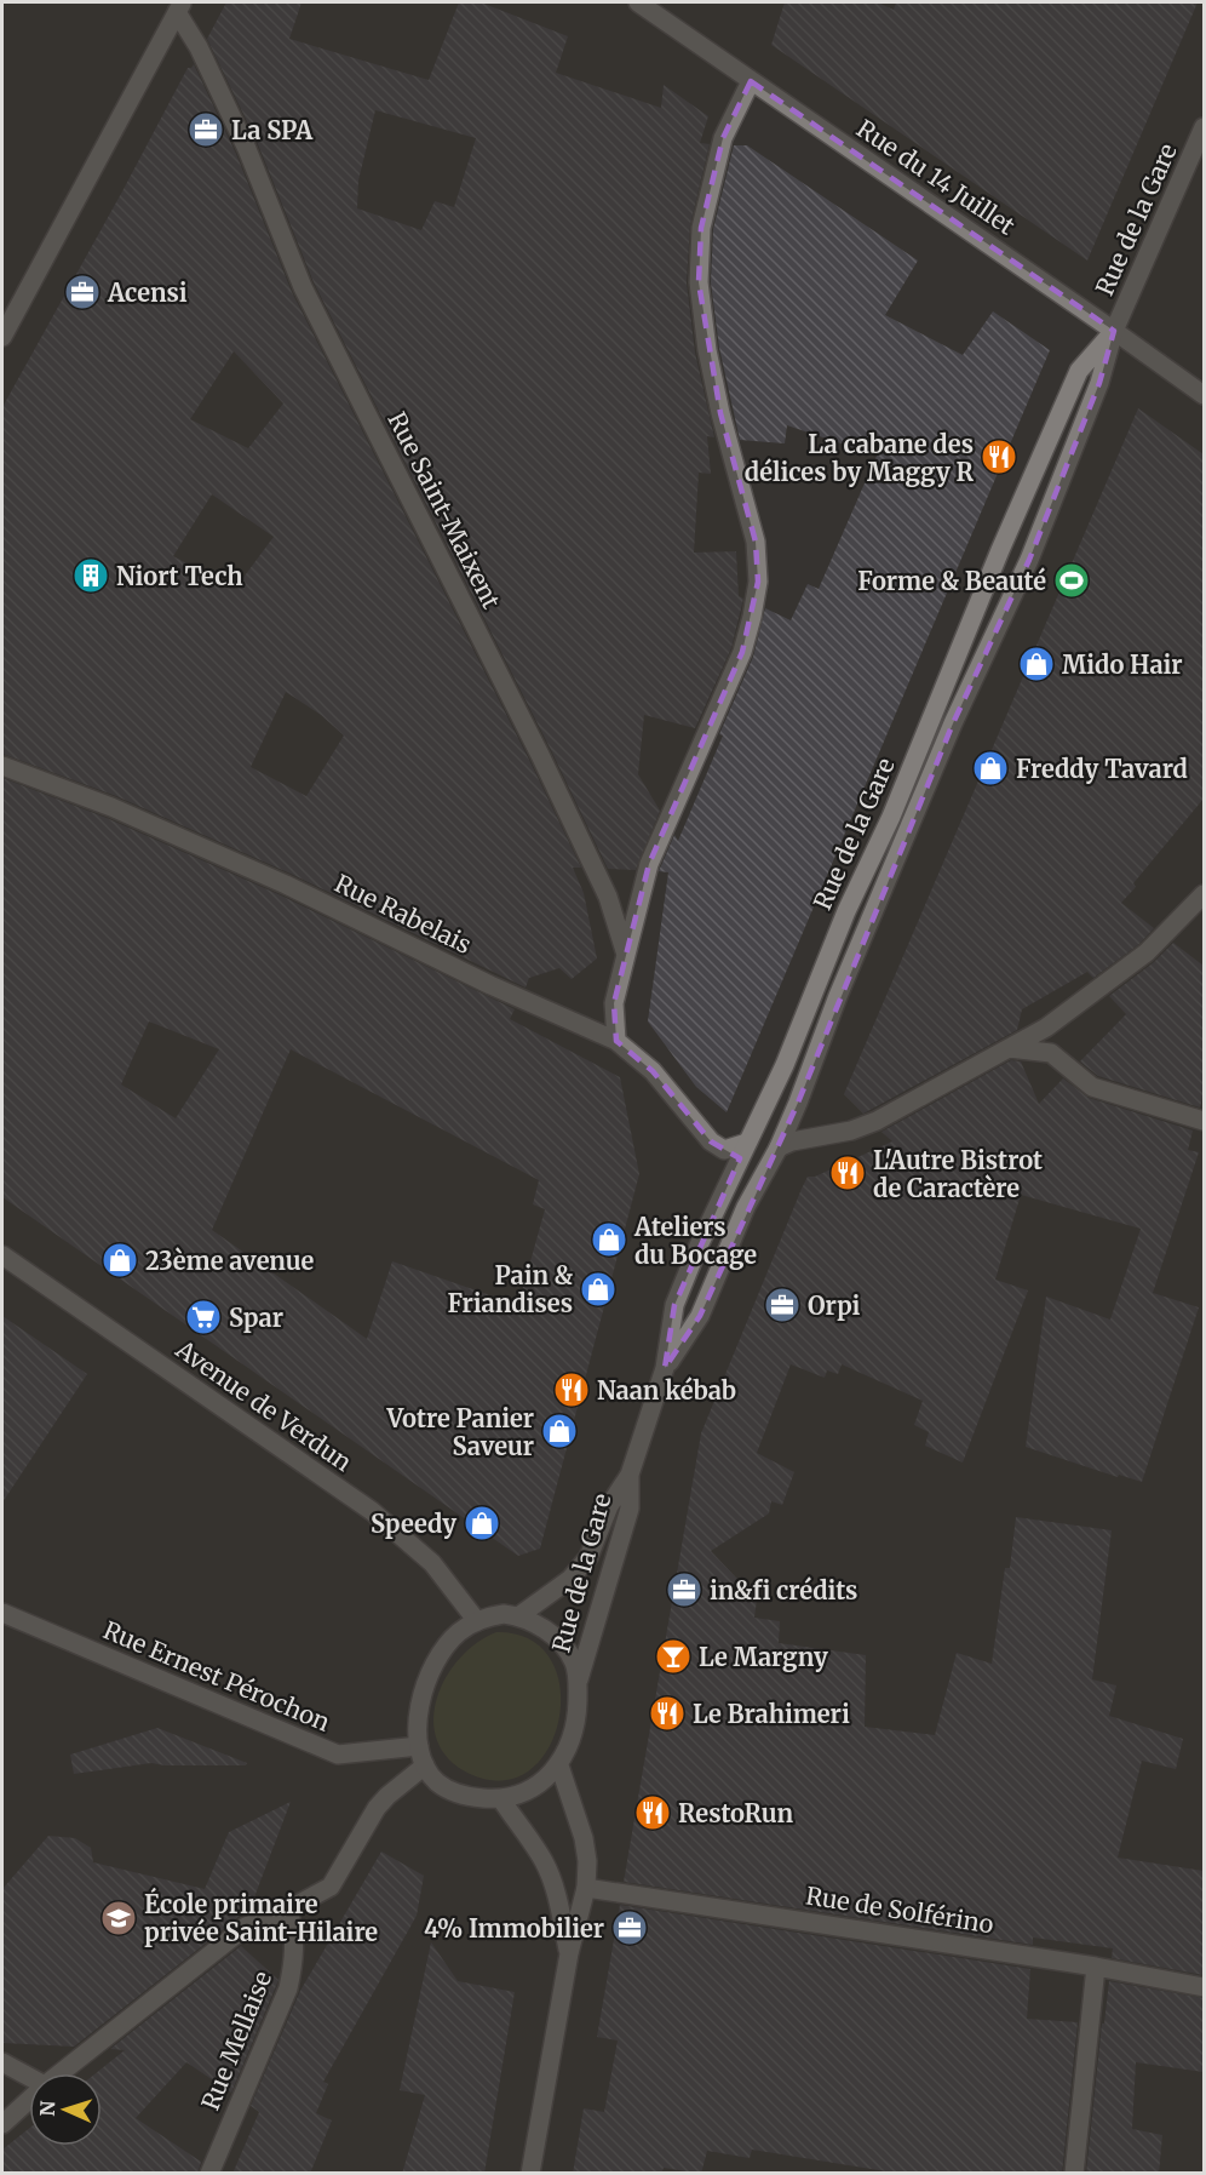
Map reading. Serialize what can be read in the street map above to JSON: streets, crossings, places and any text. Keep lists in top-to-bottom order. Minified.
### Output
{"streets":{"street":["Rue du 14 Juillet","Rue de la Gare","Rue Saint-Maixent","Rue Rabelais","Avenue de Verdun","Rue Ernest Pérochon","Rue de Solférino","Rue Mellaise"]},"crossings":[["Rue du 14 Juillet","Rue de la Gare"],["Rue de la Gare","Rue Rabelais"],["Rue de la Gare","Avenue de Verdun"],["Rue de la Gare","Rue Ernest Pérochon"],["Avenue de Verdun","Rue Ernest Pérochon"]],"places":{"office":["La SPA","Acensi","Orpi","in&fi crédits","4% Immobilier"],"restaurant":["La cabane des délices by Maggy R","L'Autre Bistrot de Caractère","Naan kébab","Le Brahimeri","RestoRun"],"building":["Niort Tech"],"sports":["Forme & Beauté"],"shop":["Mido Hair","Freddy Tavard","Ateliers du Bocage","23ème avenue","Pain & Friandises","Votre Panier Saveur","Speedy"],"supermarket":["Spar"],"bar":["Le Margny"],"school or university":["École primaire privée Saint-Hilaire"]},"north":"left"}
